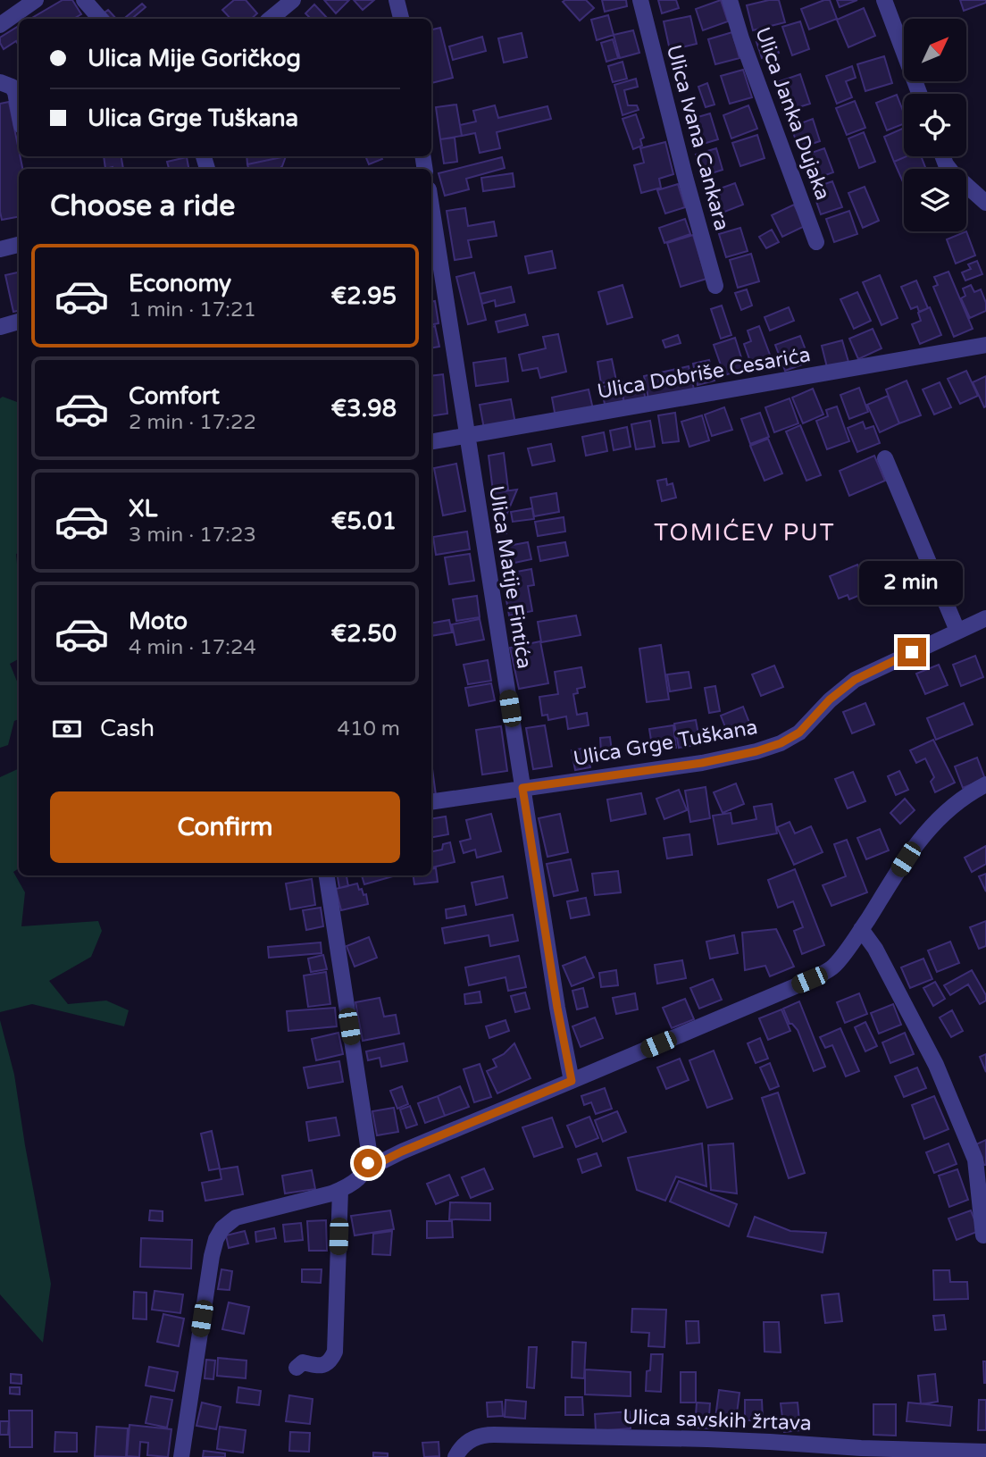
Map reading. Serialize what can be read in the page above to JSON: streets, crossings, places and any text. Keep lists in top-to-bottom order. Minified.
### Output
{"streets":{"street":["Ulica Janka Dujaka","Ulica Ivana Cankara","Ulica Dobriše Cesarića","Ulica Matije Fintića","Ulica Grge Tuškana","Ulica savskih žrtava"]},"crossings":[["Ulica Dobriše Cesarića","Ulica Matije Fintića"],["Ulica Matije Fintića","Ulica Grge Tuškana"]],"districts":["TOMIĆEV PUT"],"north":"top right","page":{"banner":["Ulica Mije Goričkog","Ulica Grge Tuškana"],"heading":"Choose a ride","list":[{"name":"Economy","note":"1 min · 17:21","value":"€2.95"},{"name":"Comfort","note":"2 min · 17:22","value":"€3.98"},{"name":"XL","note":"3 min · 17:23","value":"€5.01"},{"name":"Moto","note":"4 min · 17:24","value":"€2.50"}],"bubble":"2 min","pay":["Cash","410 m"],"buttons":"Confirm"}}
